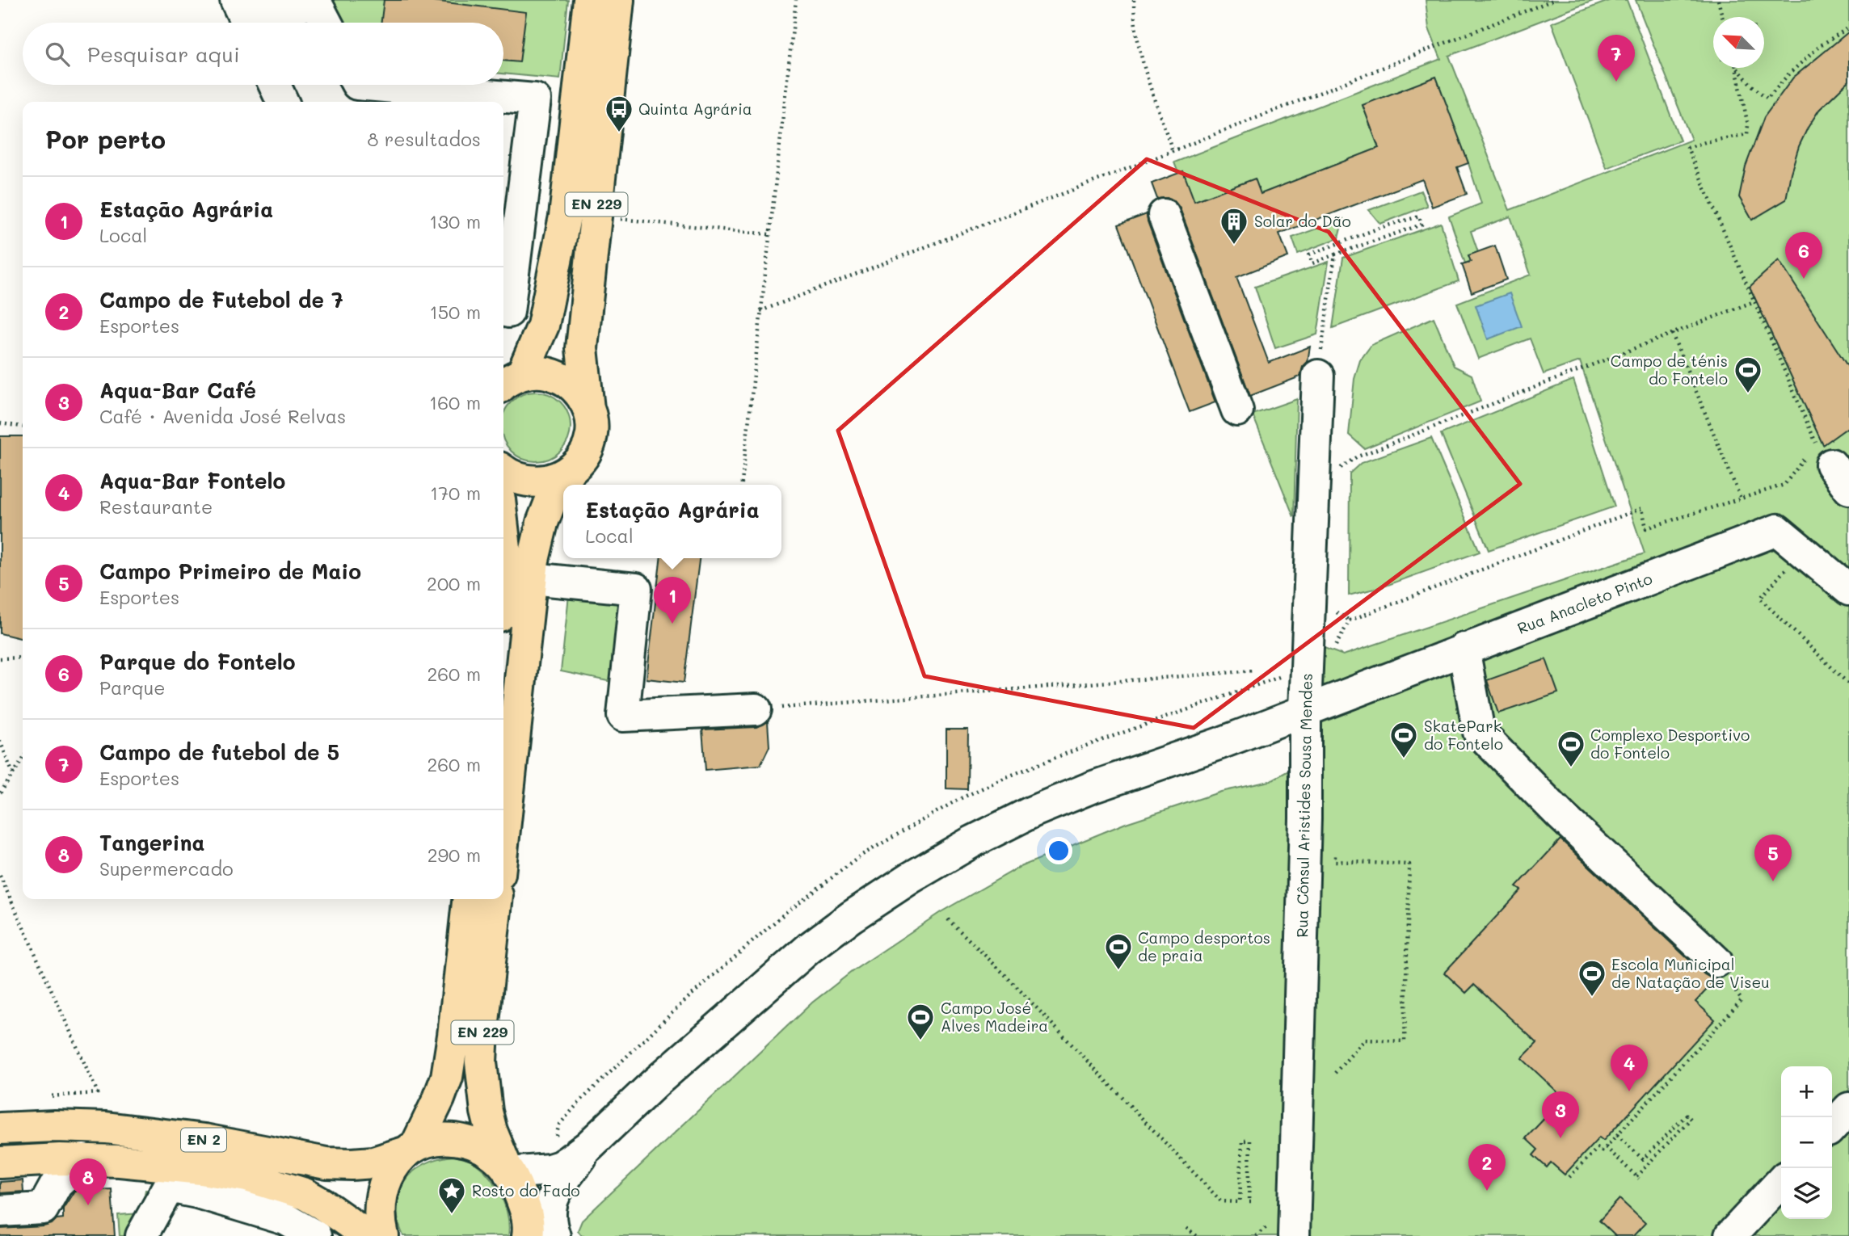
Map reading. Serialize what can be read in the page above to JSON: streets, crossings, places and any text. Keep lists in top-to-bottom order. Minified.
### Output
{"streets":{"main road":["EN 229","EN 2"],"street":["Rua Anacleto Pinto","Rua Cônsul Aristides Sousa Mendes"]},"crossings":[["EN 229","EN 2"],["Rua Anacleto Pinto","Rua Cônsul Aristides Sousa Mendes"],["Rua Anacleto Pinto","EN 2"]],"places":{"bus stop":["Quinta Agrária"],"building":["Solar do Dão"],"sports":["Campo de ténis do Fontelo","SkatePark do Fontelo","Complexo Desportivo do Fontelo","Campo desportos de praia","Escola Municipal de Natação de Viseu","Campo José Alves Madeira"],"place":["Rosto do Fado"]},"north":"top left","page":{"search":"Pesquisar aqui","pins":["7","6","1","5","4","3","2","8"],"heading":["Por perto","8 resultados"],"list":[{"mark":"1","name":"Estação Agrária","note":"Local","value":"130 m"},{"mark":"2","name":"Campo de Futebol de 7","note":"Esportes","value":"150 m"},{"mark":"3","name":"Aqua-Bar Café","note":"Café · Avenida José Relvas","value":"160 m"},{"mark":"4","name":"Aqua-Bar Fontelo","note":"Restaurante","value":"170 m"},{"mark":"5","name":"Campo Primeiro de Maio","note":"Esportes","value":"200 m"},{"mark":"6","name":"Parque do Fontelo","note":"Parque","value":"260 m"},{"mark":"7","name":"Campo de futebol de 5","note":"Esportes","value":"260 m"},{"mark":"8","name":"Tangerina","note":"Supermercado","value":"290 m"}],"popup":["Estação Agrária","Local"],"map_buttons":["+","−"]}}
